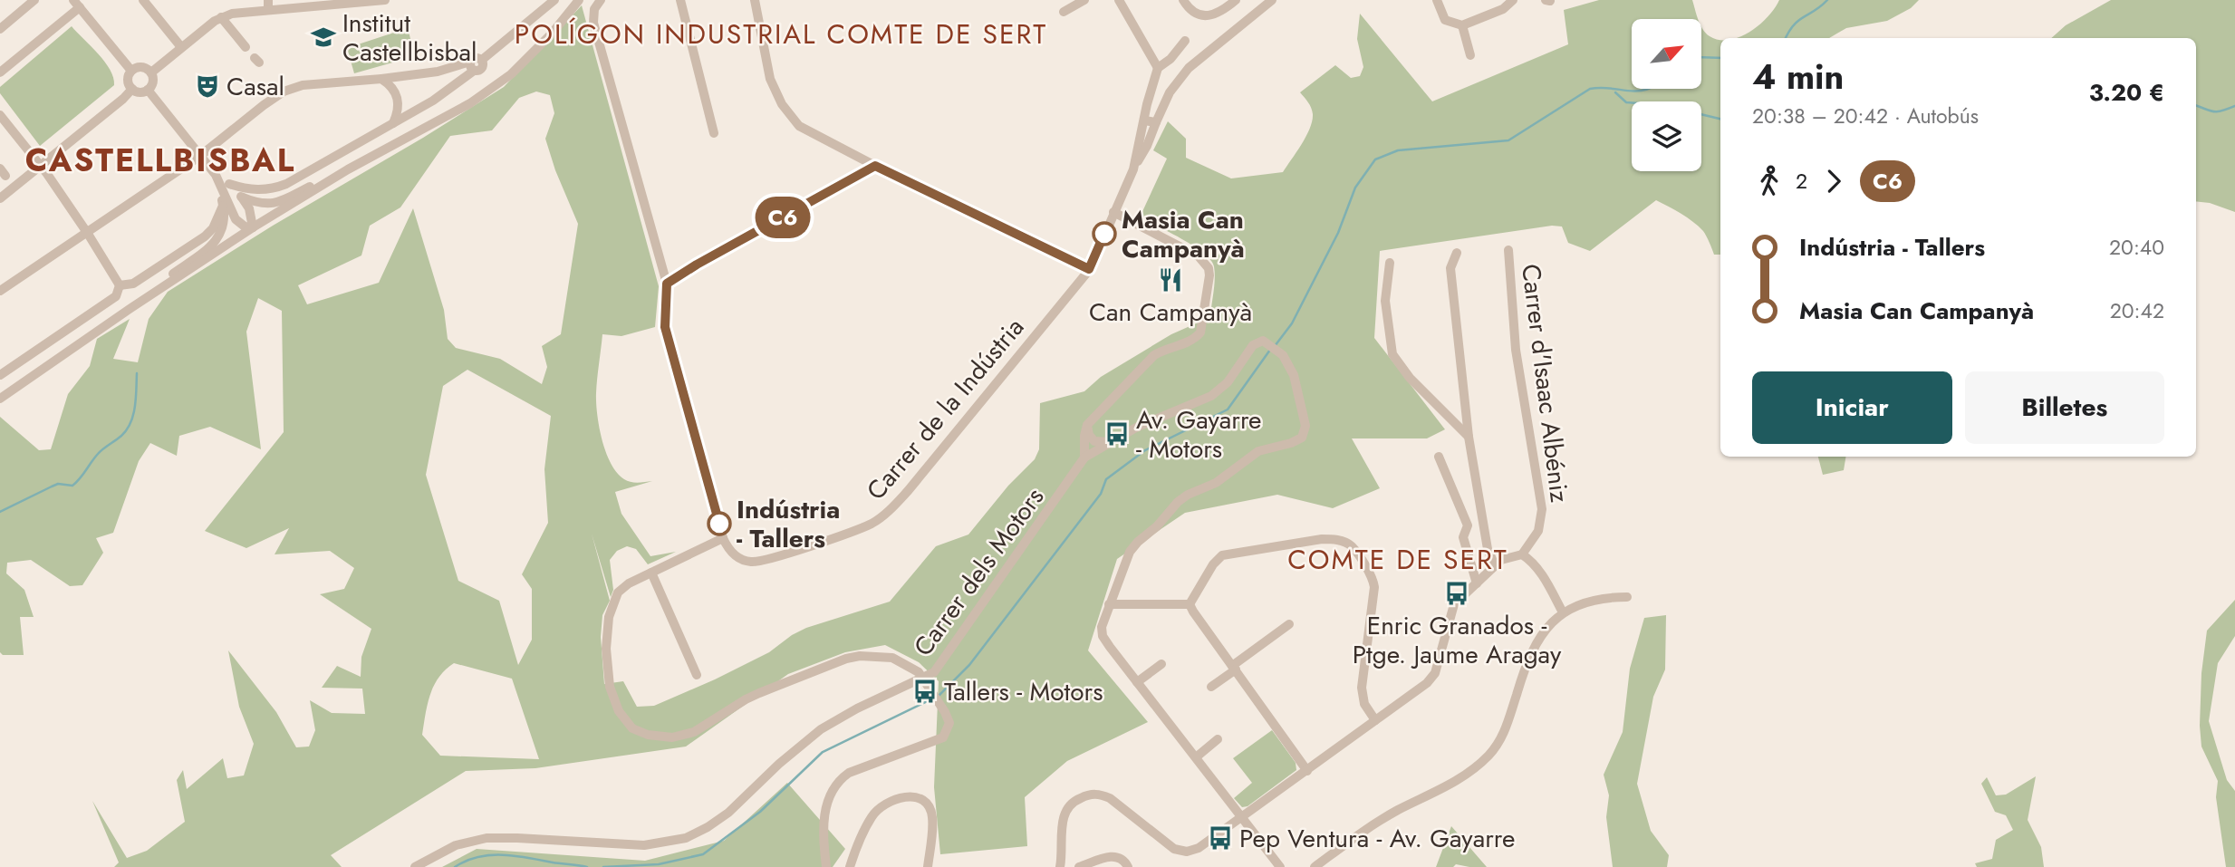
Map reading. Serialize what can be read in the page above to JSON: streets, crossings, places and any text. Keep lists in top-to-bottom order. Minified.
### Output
{"streets":{"street":["Carrer d'Isaac Albéniz","Carrer de la Indústria","Carrer dels Motors"]},"districts":["POLÍGON INDUSTRIAL COMTE DE SERT","CASTELLBISBAL","COMTE DE SERT"],"places":{"school or university":["Institut Castellbisbal"],"theatre":["Casal"],"other":["Masia Can Campanyà","Indústria - Tallers"],"restaurant":["Can Campanyà"],"bus stop":["Av. Gayarre - Motors","Enric Granados - Ptge. Jaume Aragay","Tallers - Motors","Pep Ventura - Av. Gayarre"]},"lines":["bus line C6"],"north":"top right","page":{"on_map":"C6","heading":["4 min","20:38 – 20:42 · Autobús","3.20 €"],"legs":["2","C6"],"list":[{"name":"Indústria - Tallers","value":"20:40"},{"name":"Masia Can Campanyà","value":"20:42"}],"buttons":["Iniciar","Billetes"]}}
